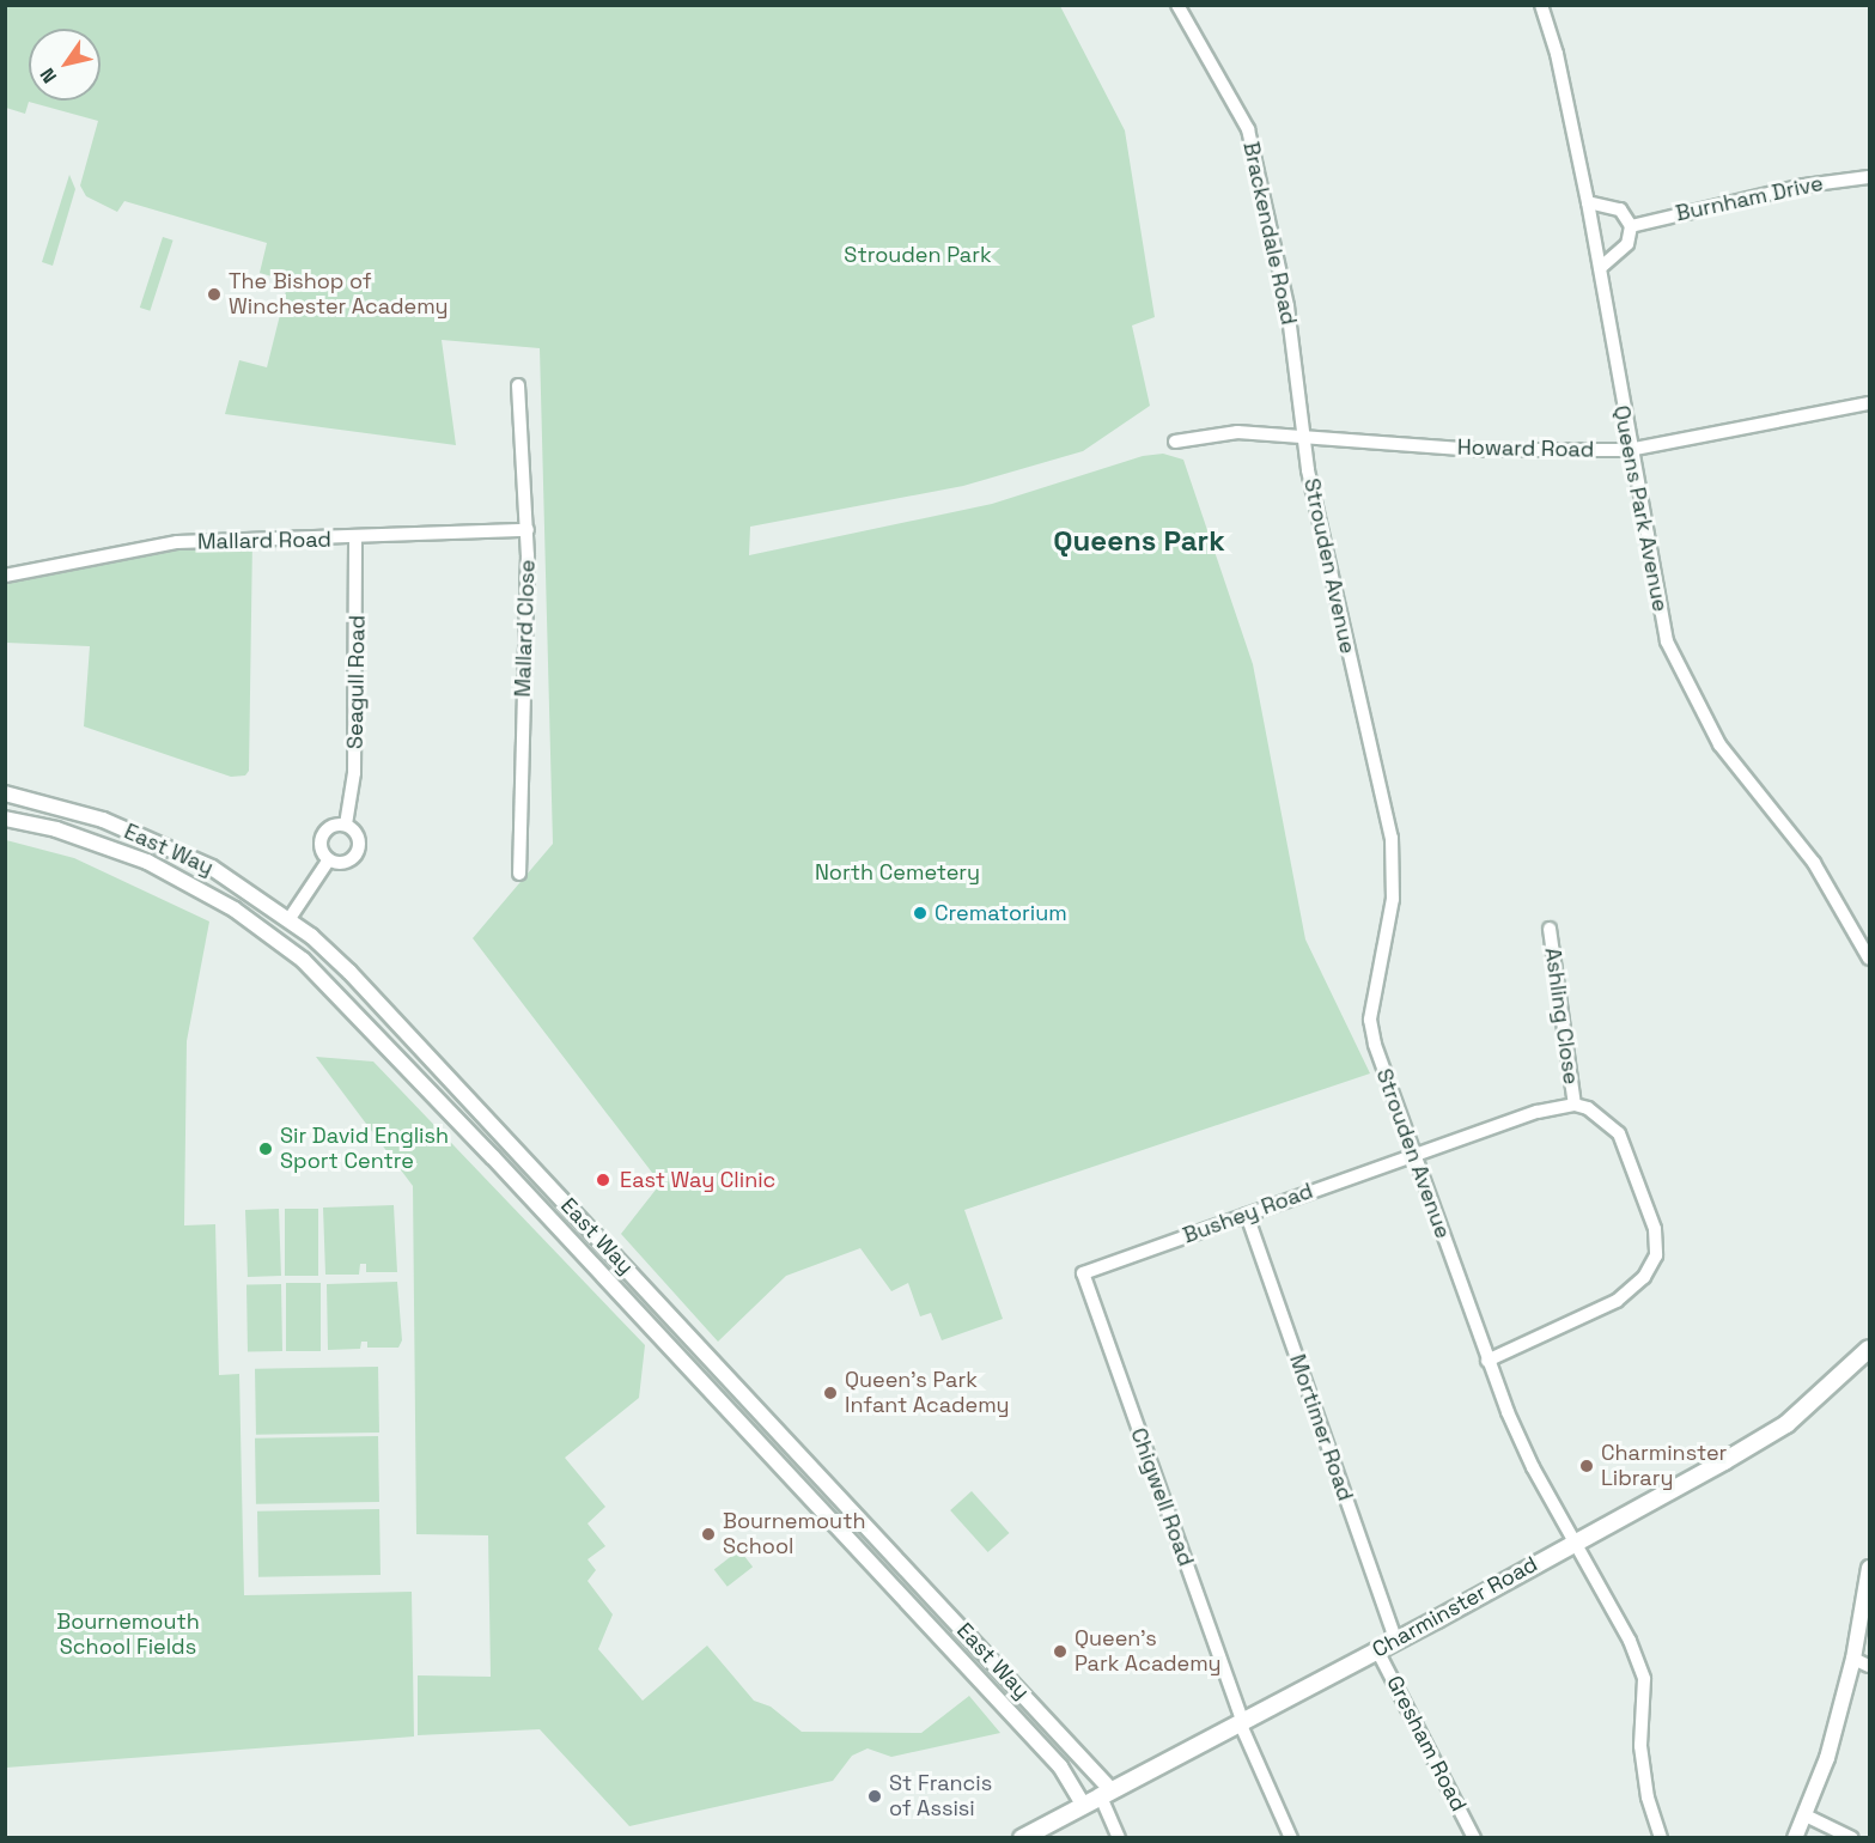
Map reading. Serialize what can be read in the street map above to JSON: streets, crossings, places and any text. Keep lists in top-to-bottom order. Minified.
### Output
{"streets":{"main road":["Charminster Road"],"street":["Burnham Drive","Brackendale Road","Howard Road","Queens Park Avenue","Mallard Road","Strouden Avenue","Mallard Close","Seagull Road","East Way","Ashling Close","Bushey Road","Mortimer Road","Chigwell Road","Gresham Road"]},"crossings":[["Brackendale Road","Howard Road"],["Brackendale Road","Strouden Avenue"],["Howard Road","Queens Park Avenue"],["Howard Road","Strouden Avenue"],["Mallard Road","Mallard Close"],["Mallard Road","Seagull Road"],["Strouden Avenue","Bushey Road"],["Strouden Avenue","Charminster Road"],["East Way","Charminster Road"],["Ashling Close","Bushey Road"],["Bushey Road","Mortimer Road"],["Bushey Road","Chigwell Road"],["Mortimer Road","Charminster Road"],["Chigwell Road","Charminster Road"],["Charminster Road","Gresham Road"]],"districts":["Queens Park"],"parks":["Strouden Park","North Cemetery","Bournemouth School Fields"],"places":["The Bishop of Winchester Academy","Crematorium","Sir David English Sport Centre","East Way Clinic","Queen's Park Infant Academy","Charminster Library","Bournemouth School","Queen's Park Academy","St Francis of Assisi"],"north":"bottom left"}
